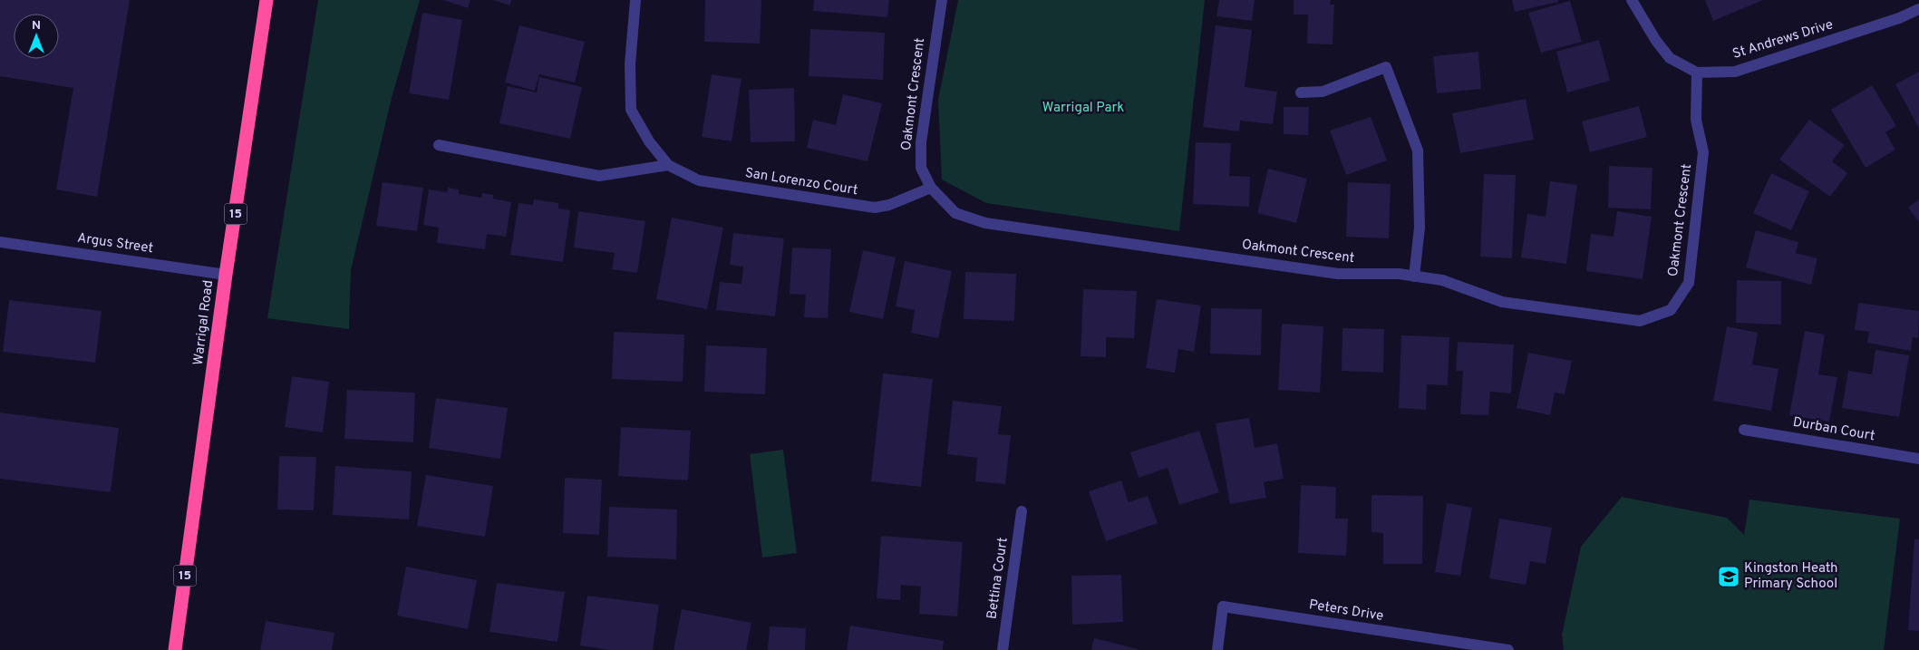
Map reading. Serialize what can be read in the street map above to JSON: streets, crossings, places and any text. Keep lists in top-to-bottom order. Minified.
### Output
{"streets":{"highway":["15","Warrigal Road"],"street":["St Andrews Drive","Oakmont Crescent","San Lorenzo Court","Argus Street","Durban Court","Bettina Court","Peters Drive"]},"crossings":[["St Andrews Drive","Oakmont Crescent"],["Oakmont Crescent","San Lorenzo Court"],["Argus Street","Warrigal Road"]],"parks":["Warrigal Park"],"places":{"school or university":["Kingston Heath Primary School"]},"north":"top"}
